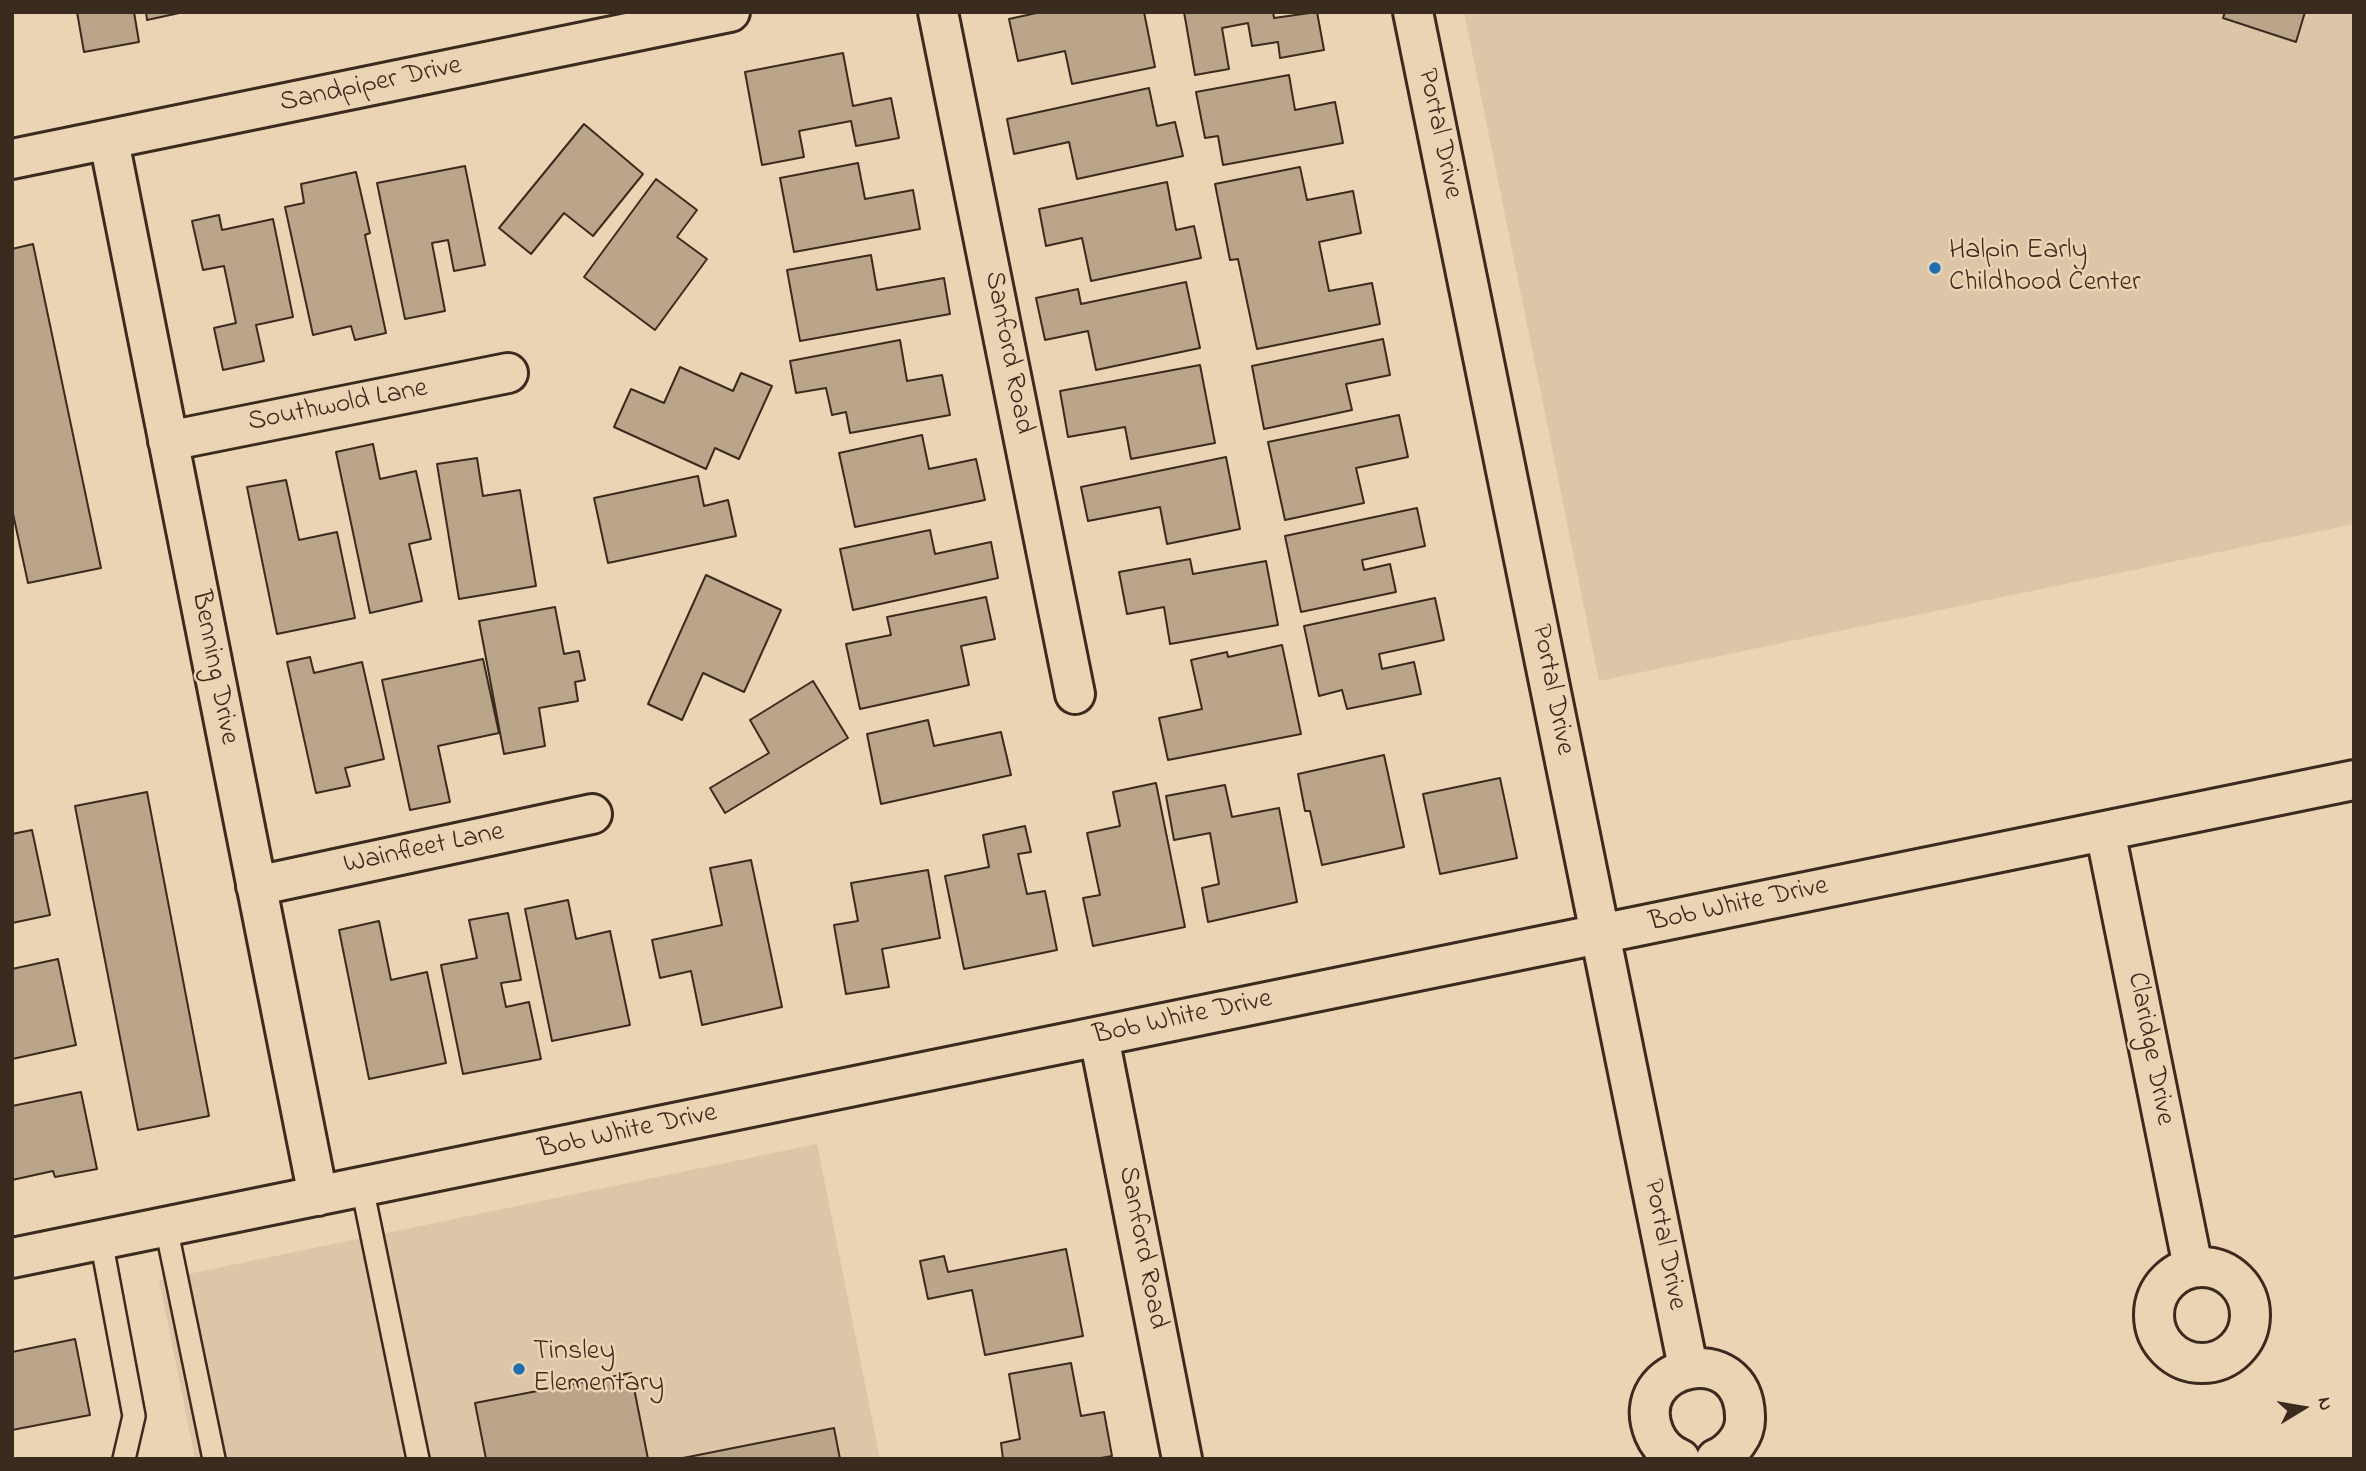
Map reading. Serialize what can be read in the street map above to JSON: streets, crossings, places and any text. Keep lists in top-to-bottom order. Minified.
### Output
{"streets":{"street":["Sandpiper Drive","Portal Drive","Sanford Road","Southwold Lane","Benning Drive","Wainfleet Lane","Bob White Drive","Claridge Drive"]},"crossings":[["Sandpiper Drive","Benning Drive"],["Portal Drive","Bob White Drive"],["Sanford Road","Bob White Drive"],["Southwold Lane","Benning Drive"],["Benning Drive","Wainfleet Lane"],["Benning Drive","Bob White Drive"],["Bob White Drive","Claridge Drive"]],"places":["Halpin Early Childhood Center","Tinsley Elementary"],"north":"right"}
